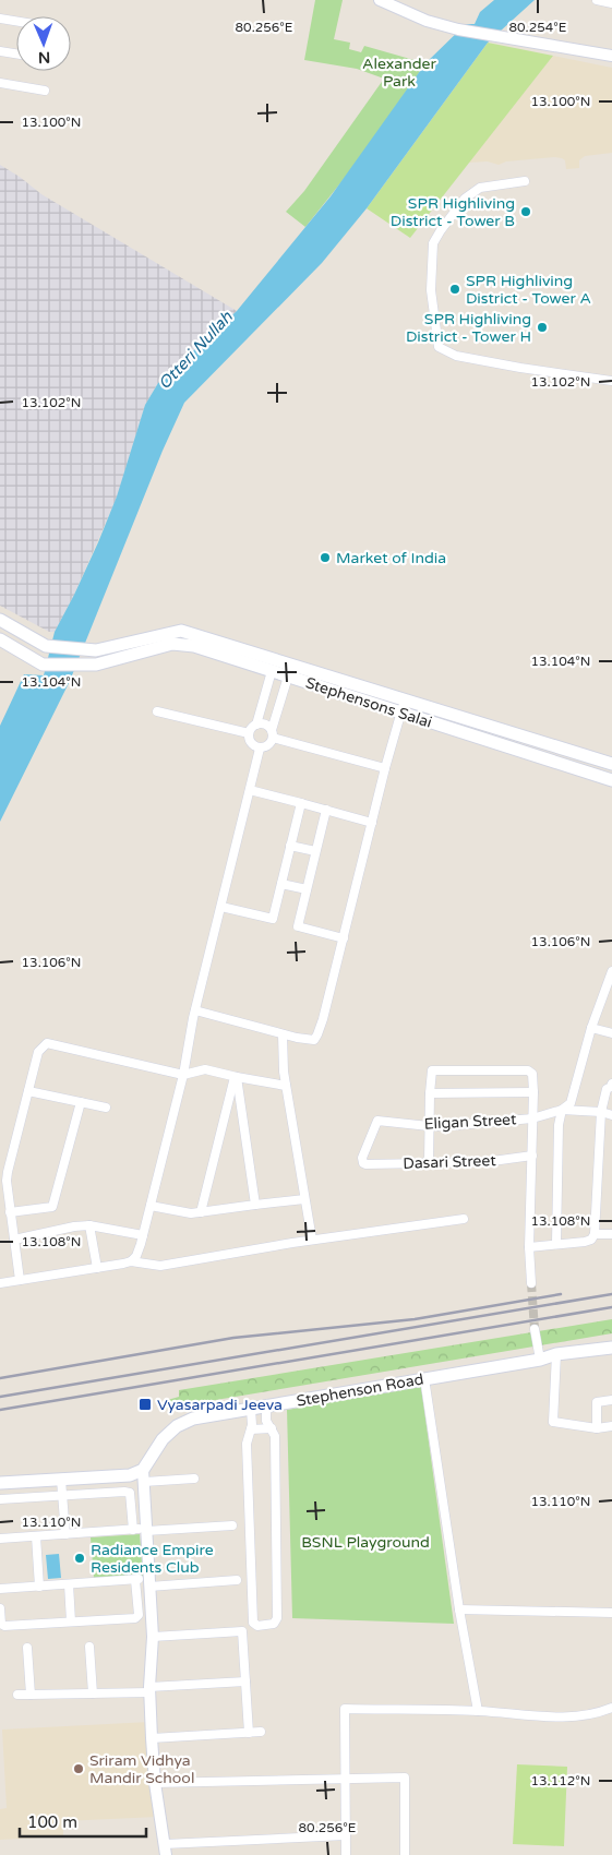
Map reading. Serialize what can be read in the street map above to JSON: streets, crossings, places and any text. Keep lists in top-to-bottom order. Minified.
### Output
{"streets":{"main road":["Stephensons Salai","Stephenson Road"],"street":["Eligan Street","Dasari Street"]},"crossings":[["Eligan Street","Dasari Street"]],"water":["Otteri Nullah"],"parks":["Alexander Park","BSNL Playground"],"places":{"other":["SPR Highliving District - Tower B","SPR Highliving District - Tower A","SPR Highliving District - Tower H","Market of India","Radiance Empire Residents Club","Sriram Vidhya Mandir School"],"transit":["Vyasarpadi Jeeva"]},"scale_bar":"100 m","north":"bottom","coordinates":["80.256°E","80.254°E","13.100°N","13.102°N","13.104°N","13.106°N","13.108°N","13.110°N","13.112°N"]}
